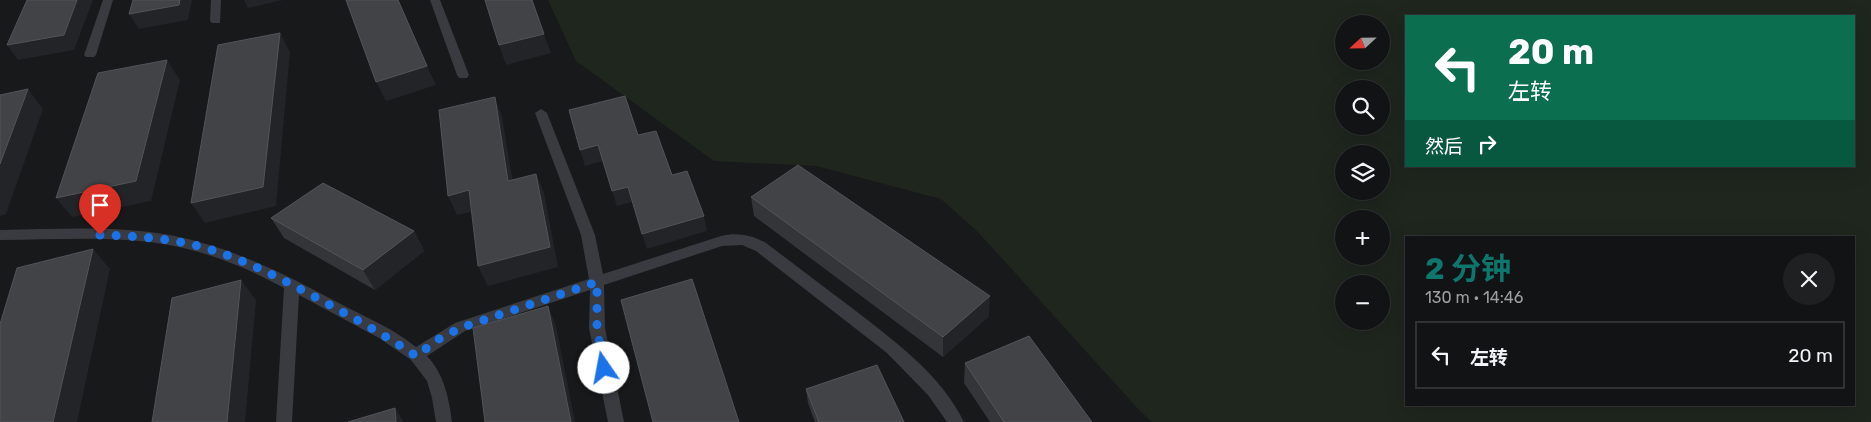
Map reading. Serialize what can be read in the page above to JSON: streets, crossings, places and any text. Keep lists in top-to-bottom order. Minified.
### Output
{"north":"left","page":{"map_buttons":["+","−"],"turn":["20 m","左转"],"then":"然后","heading":["2 分钟","130 m · 14:46"],"list":[{"name":"左转","value":"20 m"}]}}
